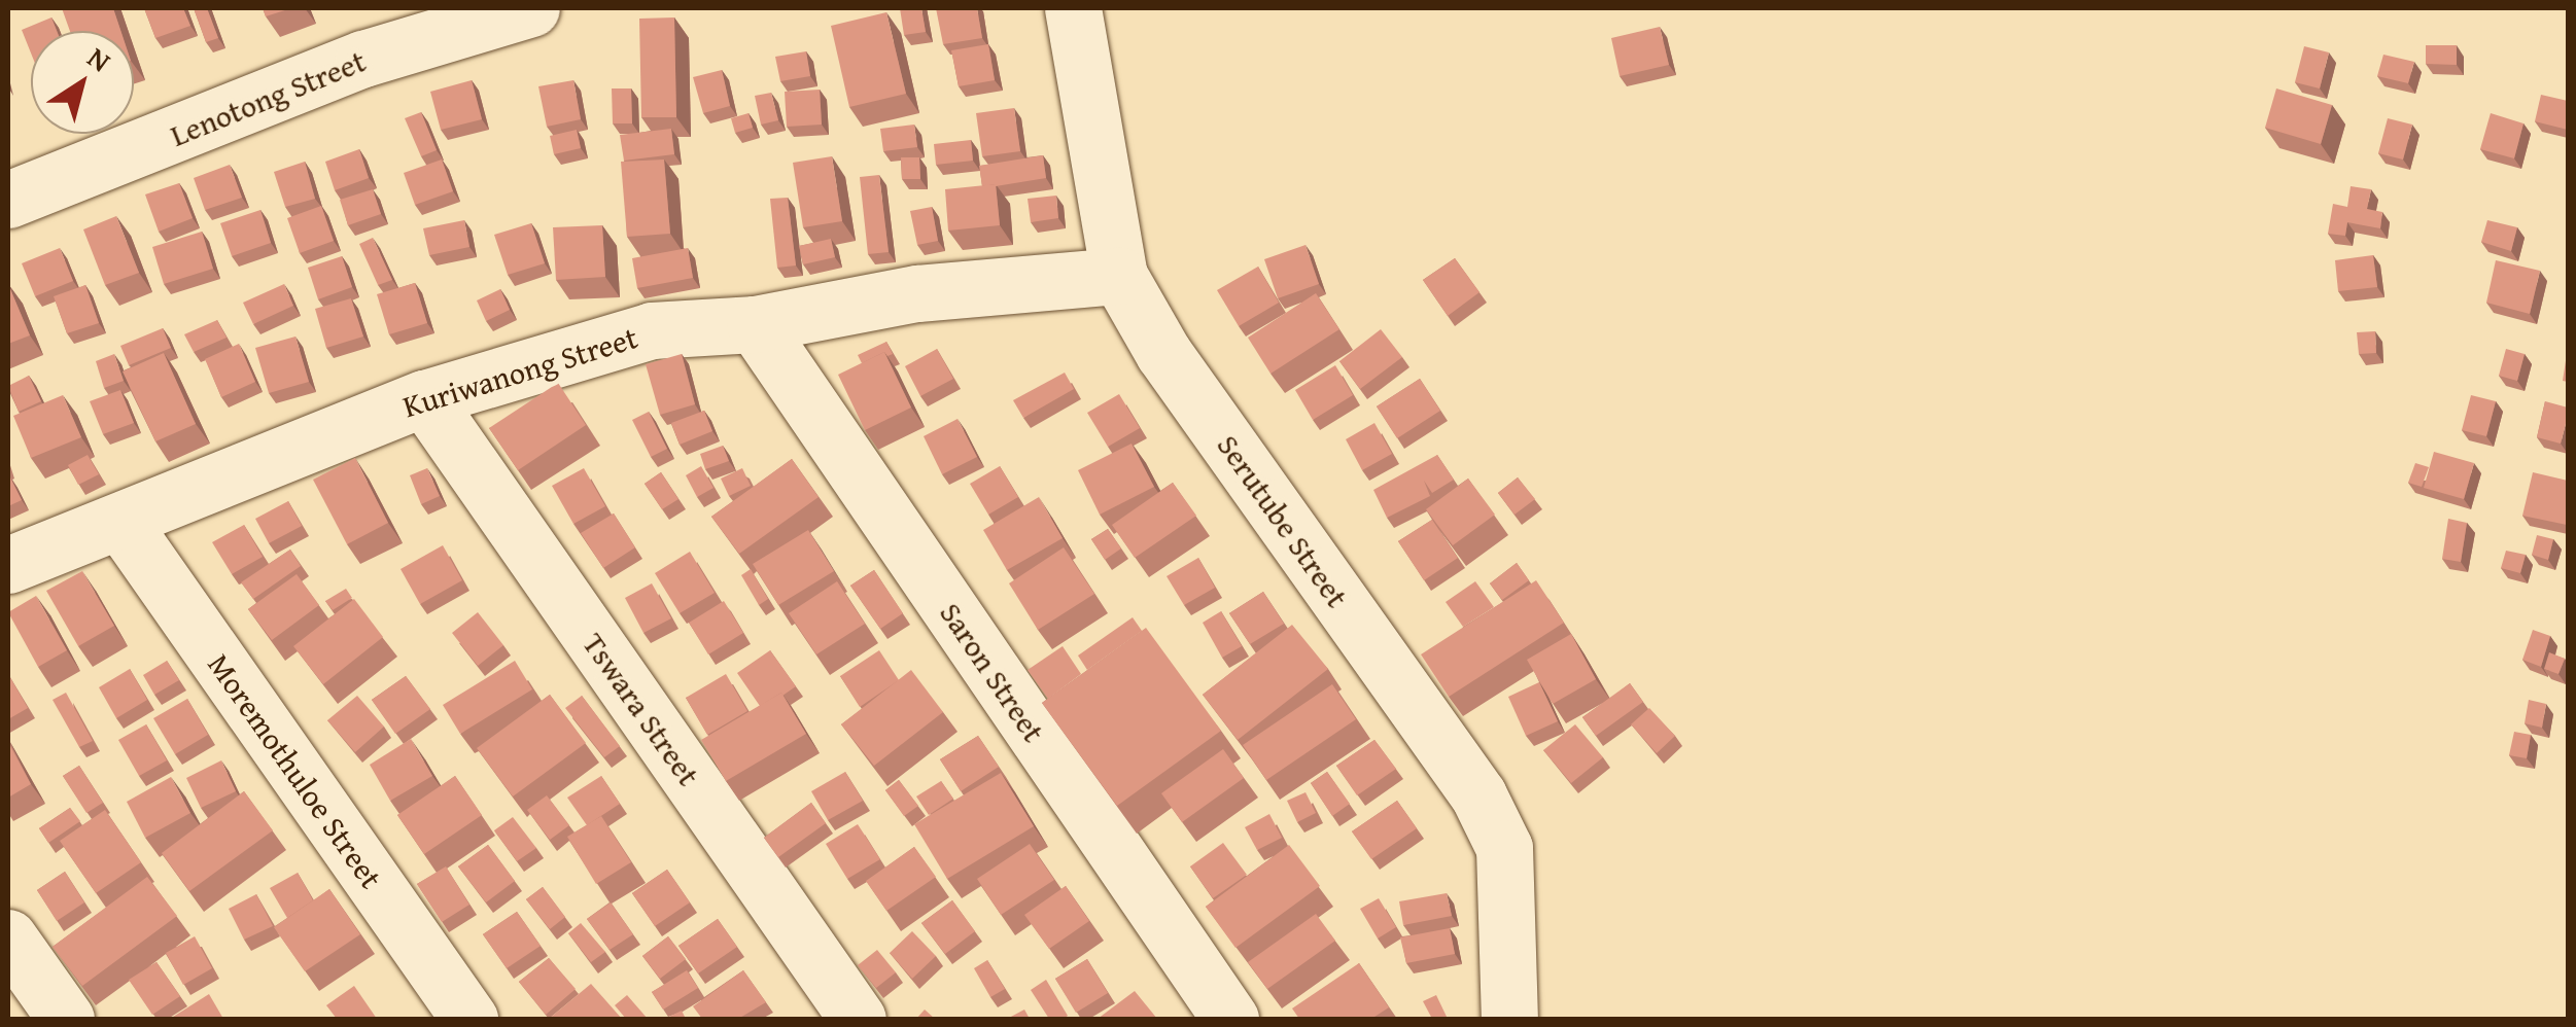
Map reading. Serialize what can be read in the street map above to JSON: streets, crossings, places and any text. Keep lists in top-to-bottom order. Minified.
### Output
{"streets":{"street":["Lenotong Street","Kuriwanong Street","Serutube Street","Saron Street","Tswara Street","Moremothuloe Street"]},"crossings":[["Kuriwanong Street","Serutube Street"],["Kuriwanong Street","Saron Street"],["Kuriwanong Street","Tswara Street"],["Kuriwanong Street","Moremothuloe Street"]],"north":"top right"}
